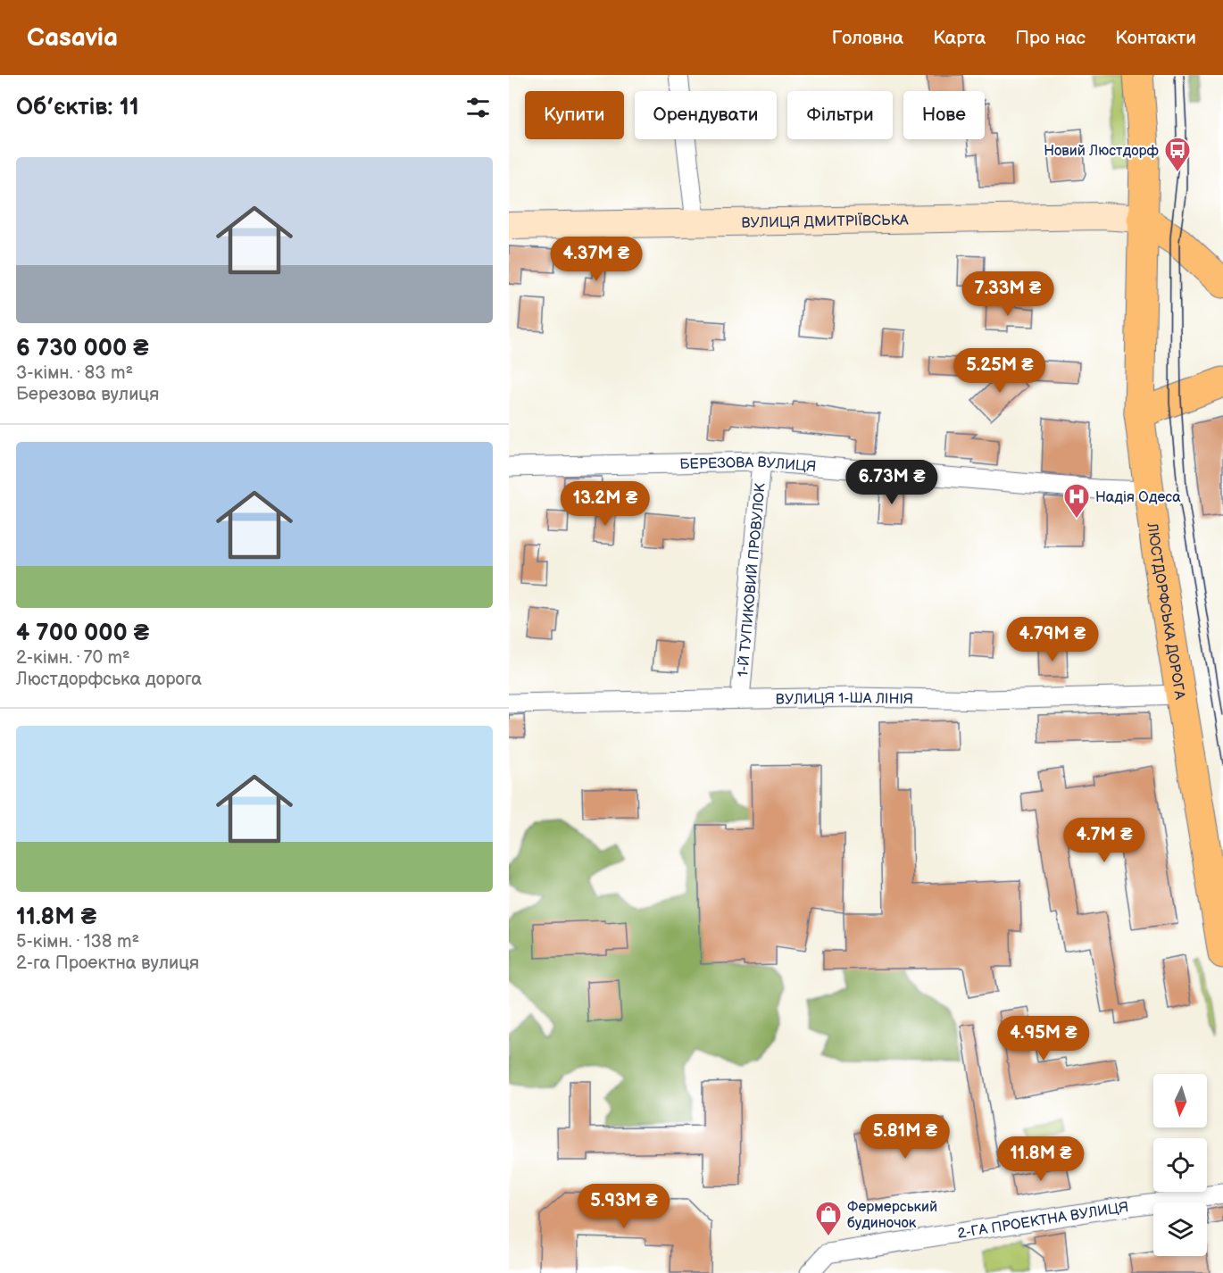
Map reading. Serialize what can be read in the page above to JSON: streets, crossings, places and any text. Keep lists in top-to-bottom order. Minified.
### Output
{"streets":{"main road":["ВУЛИЦЯ ДМИТРІЇВСЬКА","ЛЮСТДОРФСЬКА ДОРОГА"],"street":["БЕРЕЗОВА ВУЛИЦЯ","1-Й ТУПИКОВИЙ ПРОВУЛОК","ВУЛИЦЯ 1-ША ЛІНІЯ","2-ГА ПРОЕКТНА ВУЛИЦЯ"]},"crossings":[["ВУЛИЦЯ ДМИТРІЇВСЬКА","ЛЮСТДОРФСЬКА ДОРОГА"],["БЕРЕЗОВА ВУЛИЦЯ","1-Й ТУПИКОВИЙ ПРОВУЛОК"],["БЕРЕЗОВА ВУЛИЦЯ","ЛЮСТДОРФСЬКА ДОРОГА"],["1-Й ТУПИКОВИЙ ПРОВУЛОК","ВУЛИЦЯ 1-ША ЛІНІЯ"],["ЛЮСТДОРФСЬКА ДОРОГА","ВУЛИЦЯ 1-ША ЛІНІЯ"]],"places":{"bus stop":["Новий Люстдорф"],"hospital":["Надія Одеса"],"shop":["Фермерський будиночок"]},"north":"bottom","page":{"header":"Casavia","nav":["Головна","Карта","Про нас","Контакти"],"heading":"Об’єктів: 11","chip":["Купити","Орендувати","Фільтри","Нове"],"list":[{"name":"6 730 000 ₴","note":"3-кімн. · 83 m² · Березова вулиця"},{"name":"4 700 000 ₴","note":"2-кімн. · 70 m² · Люстдорфська дорога"},{"name":"11.8M ₴","note":"5-кімн. · 138 m² · 2-га Проектна вулиця"}],"price":["4.37M ₴","7.33M ₴","5.25M ₴","6.73M ₴","13.2M ₴","4.79M ₴","4.7M ₴","4.95M ₴","5.81M ₴","11.8M ₴","5.93M ₴"]}}
